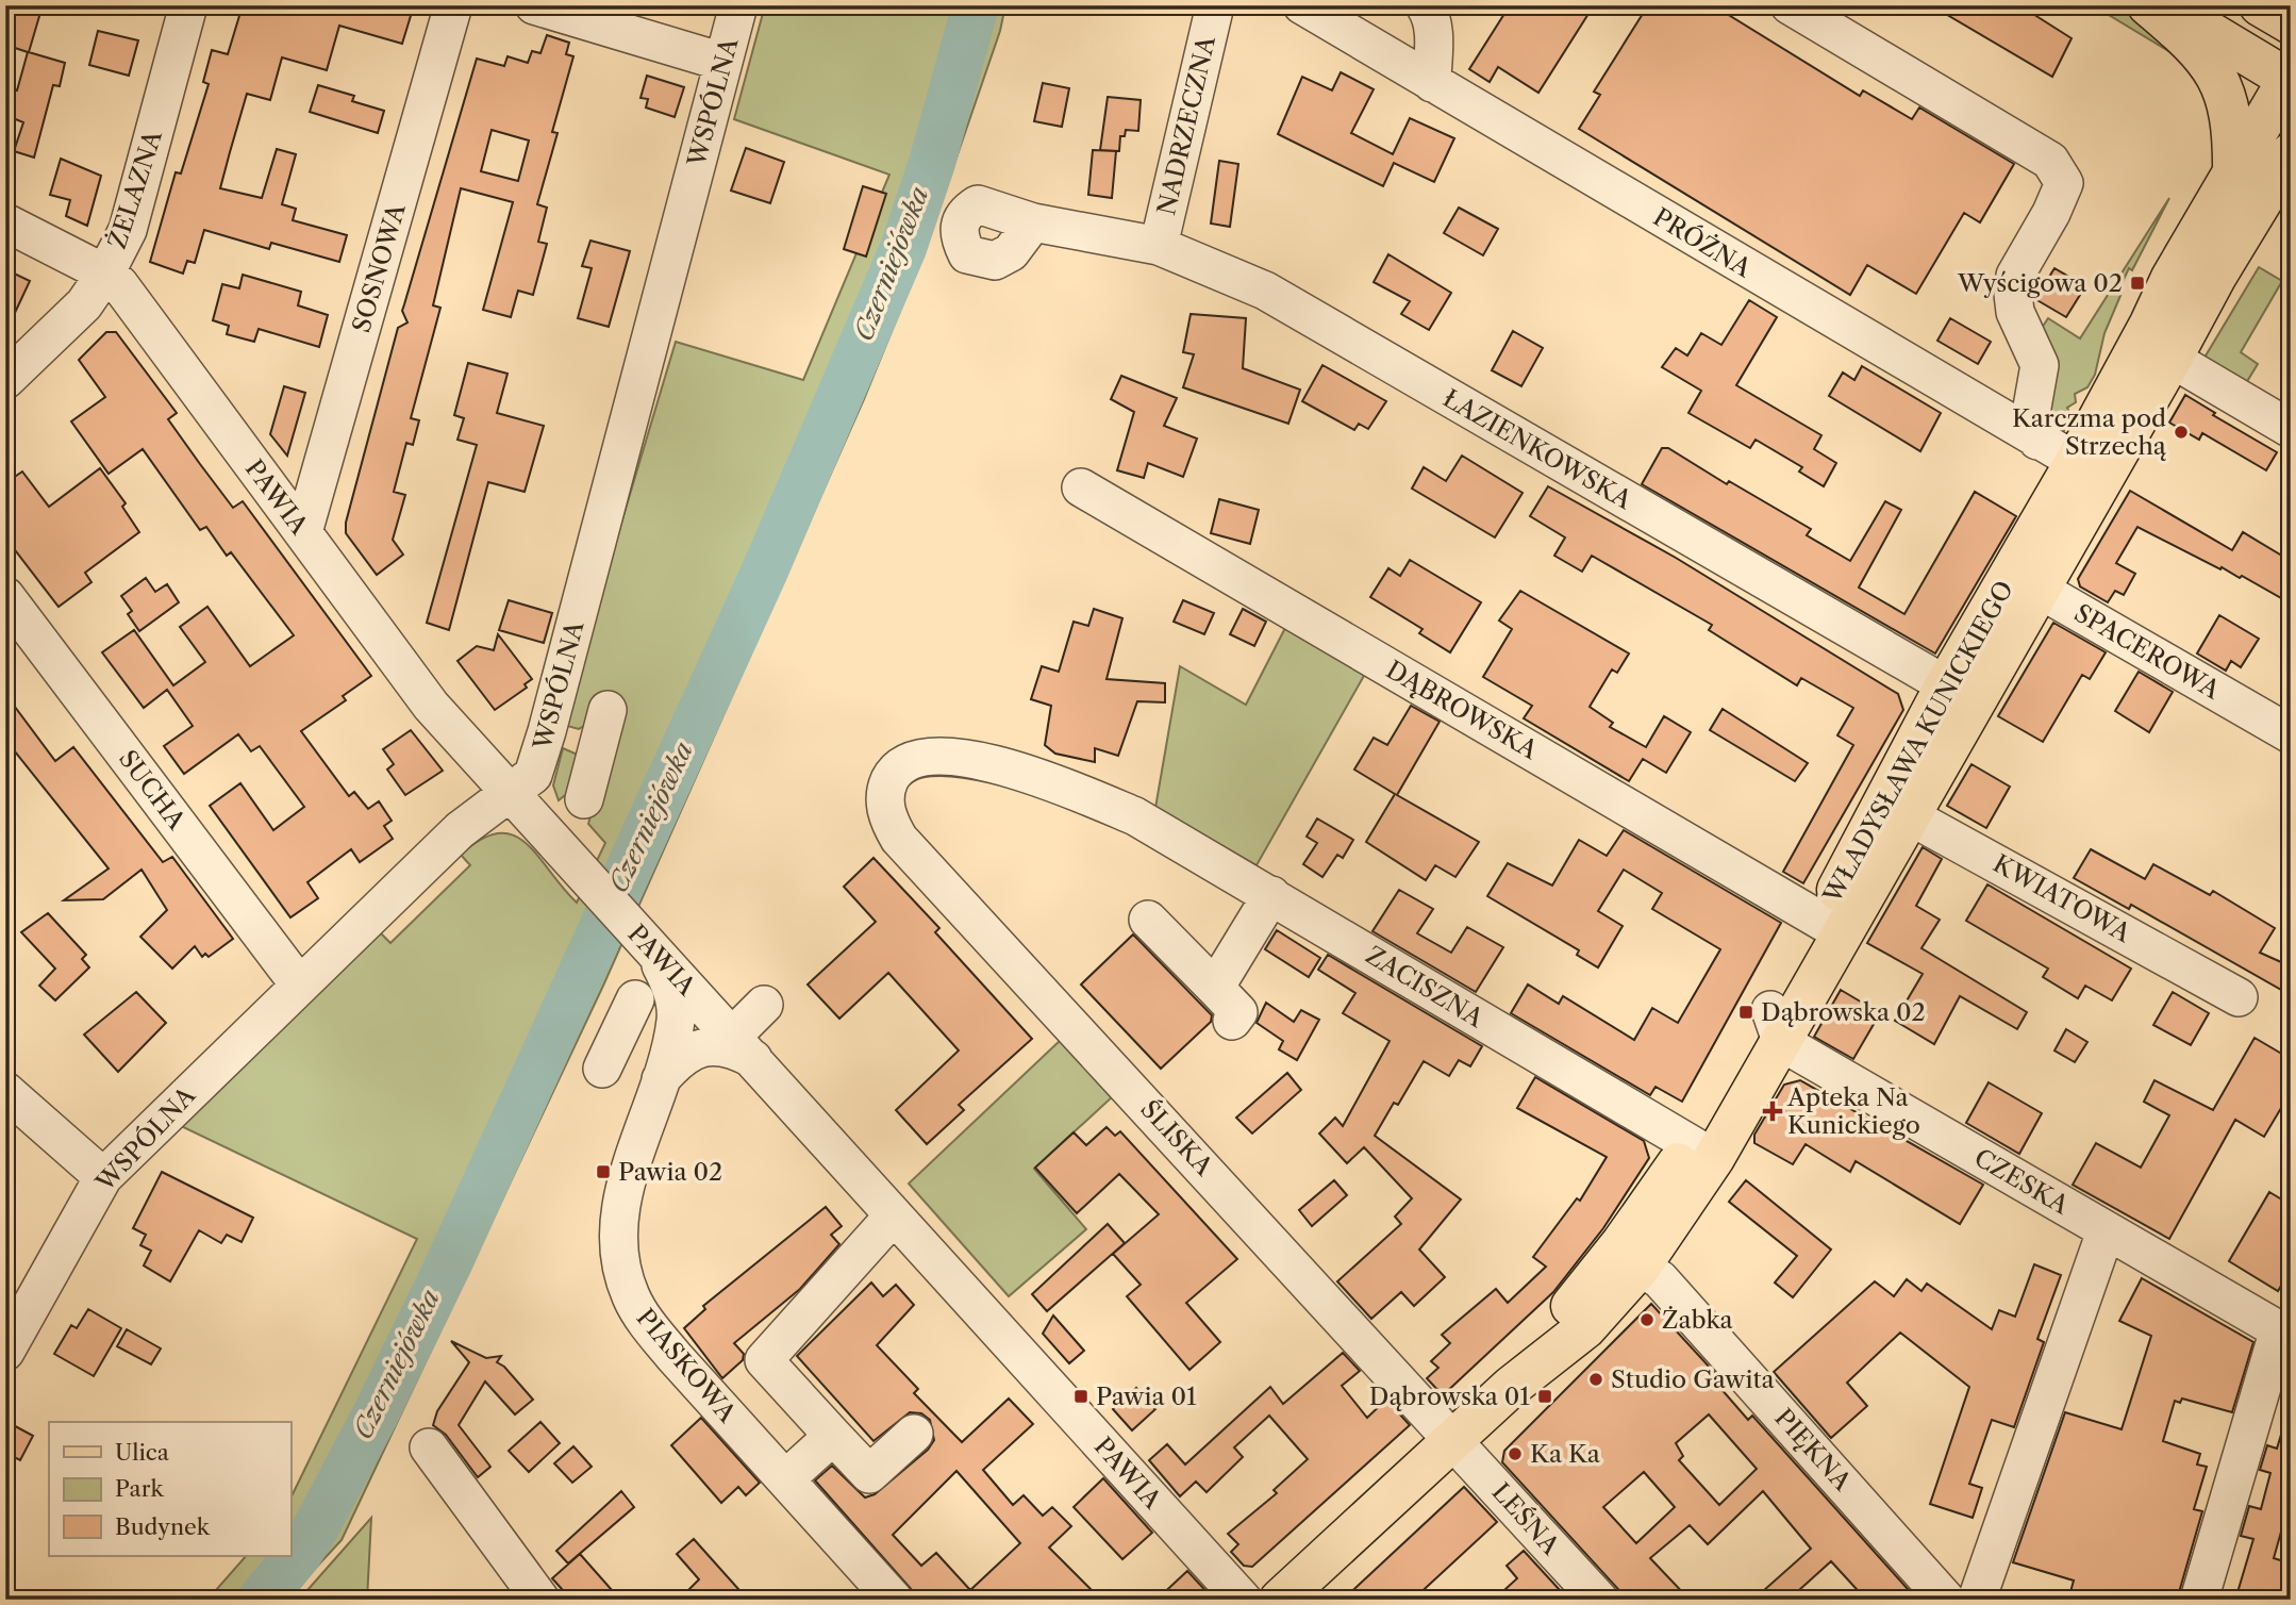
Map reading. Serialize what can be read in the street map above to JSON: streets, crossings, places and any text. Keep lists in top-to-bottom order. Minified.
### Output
{"streets":{"main road":["WŁADYSŁAWA KUNICKIEGO"],"street":["WSPÓLNA","NADRZECZNA","ŻELAZNA","PRÓŻNA","SOSNOWA","ŁAZIENKOWSKA","PAWIA","SPACEROWA","DĄBROWSKA","SUCHA","KWIATOWA","ZACISZNA","ŚLISKA","CZESKA","PIASKOWA","PIĘKNA","LEŚNA"]},"crossings":[["WSPÓLNA","PAWIA"],["WSPÓLNA","SUCHA"],["NADRZECZNA","ŁAZIENKOWSKA"],["ŻELAZNA","PAWIA"],["PRÓŻNA","WŁADYSŁAWA KUNICKIEGO"],["SOSNOWA","PAWIA"],["ŁAZIENKOWSKA","WŁADYSŁAWA KUNICKIEGO"],["PAWIA","PIASKOWA"],["SPACEROWA","WŁADYSŁAWA KUNICKIEGO"],["DĄBROWSKA","WŁADYSŁAWA KUNICKIEGO"],["WŁADYSŁAWA KUNICKIEGO","KWIATOWA"],["WŁADYSŁAWA KUNICKIEGO","ZACISZNA"],["WŁADYSŁAWA KUNICKIEGO","ŚLISKA"],["WŁADYSŁAWA KUNICKIEGO","CZESKA"],["WŁADYSŁAWA KUNICKIEGO","PIĘKNA"],["WŁADYSŁAWA KUNICKIEGO","LEŚNA"],["ZACISZNA","ŚLISKA"],["ŚLISKA","LEŚNA"]],"water":["Czerniejówka"],"places":{"transit":["Wyścigowa 02","Dąbrowska 02","Pawia 02","Pawia 01","Dąbrowska 01"],"other":["Karczma pod Strzechą","Żabka","Studio Gawita","Ka Ka"],"health":["Apteka Na Kunickiego"]},"legend":["Ulica","Park","Budynek"]}
